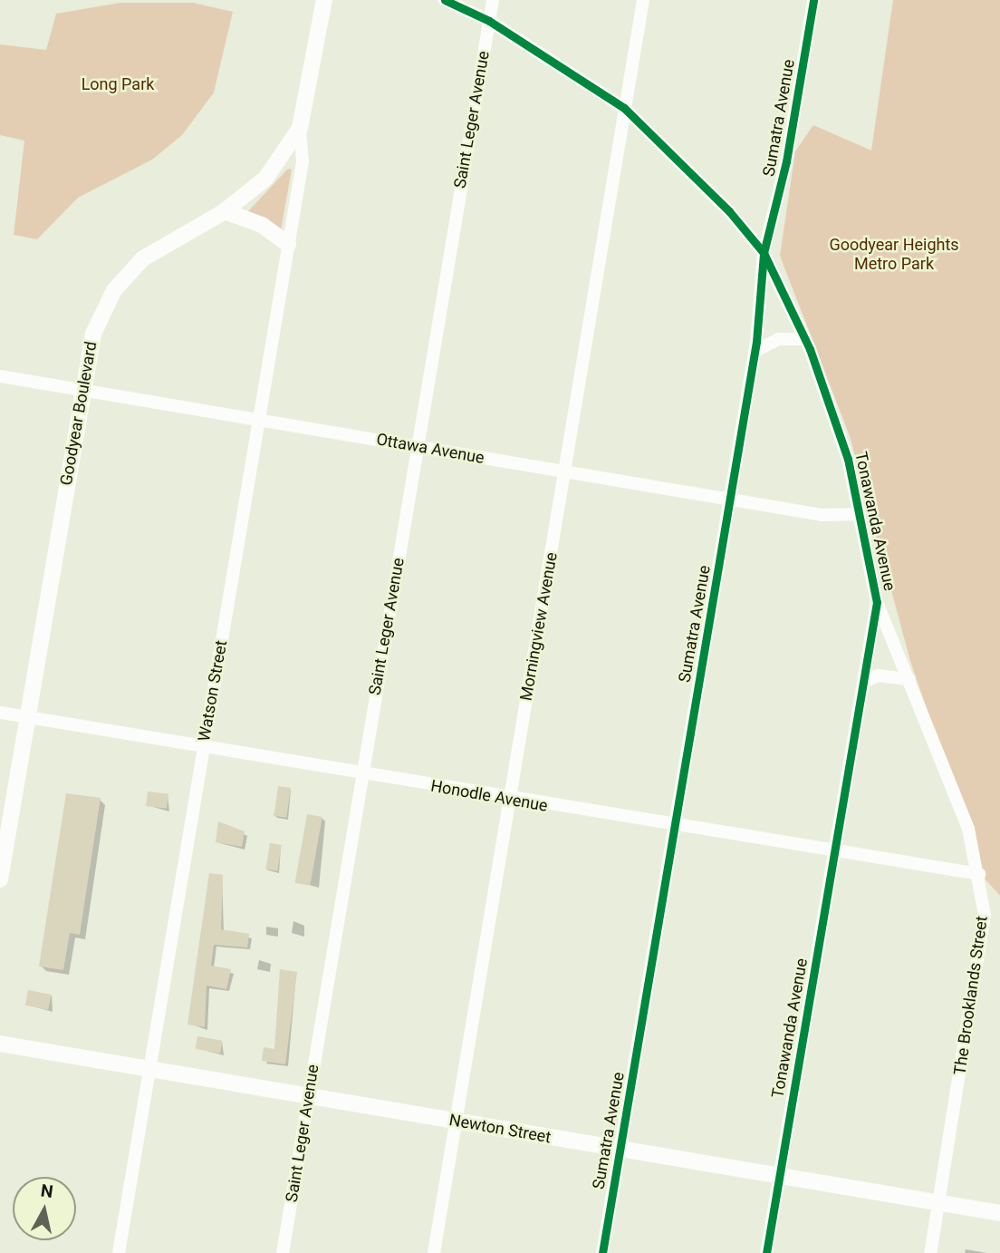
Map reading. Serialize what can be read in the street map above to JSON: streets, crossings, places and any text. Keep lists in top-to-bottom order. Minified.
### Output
{"streets":{"street":["Sumatra Avenue","Saint Leger Avenue","Goodyear Boulevard","Ottawa Avenue","Tonawanda Avenue","Morningview Avenue","Watson Street","Honodle Avenue","The Brooklands Street","Newton Street"]},"crossings":[["Sumatra Avenue","Ottawa Avenue"],["Sumatra Avenue","Tonawanda Avenue"],["Sumatra Avenue","Honodle Avenue"],["Sumatra Avenue","Newton Street"],["Saint Leger Avenue","Ottawa Avenue"],["Saint Leger Avenue","Tonawanda Avenue"],["Saint Leger Avenue","Honodle Avenue"],["Saint Leger Avenue","Newton Street"],["Goodyear Boulevard","Ottawa Avenue"],["Goodyear Boulevard","Watson Street"],["Goodyear Boulevard","Honodle Avenue"],["Ottawa Avenue","Tonawanda Avenue"],["Ottawa Avenue","Morningview Avenue"],["Ottawa Avenue","Watson Street"],["Tonawanda Avenue","Morningview Avenue"],["Tonawanda Avenue","Honodle Avenue"],["Tonawanda Avenue","The Brooklands Street"],["Tonawanda Avenue","Newton Street"],["Morningview Avenue","Honodle Avenue"],["Morningview Avenue","Newton Street"],["Watson Street","Honodle Avenue"],["Watson Street","Newton Street"],["Honodle Avenue","The Brooklands Street"],["The Brooklands Street","Newton Street"]],"parks":["Long Park","Goodyear Heights Metro Park"],"north":"top"}
